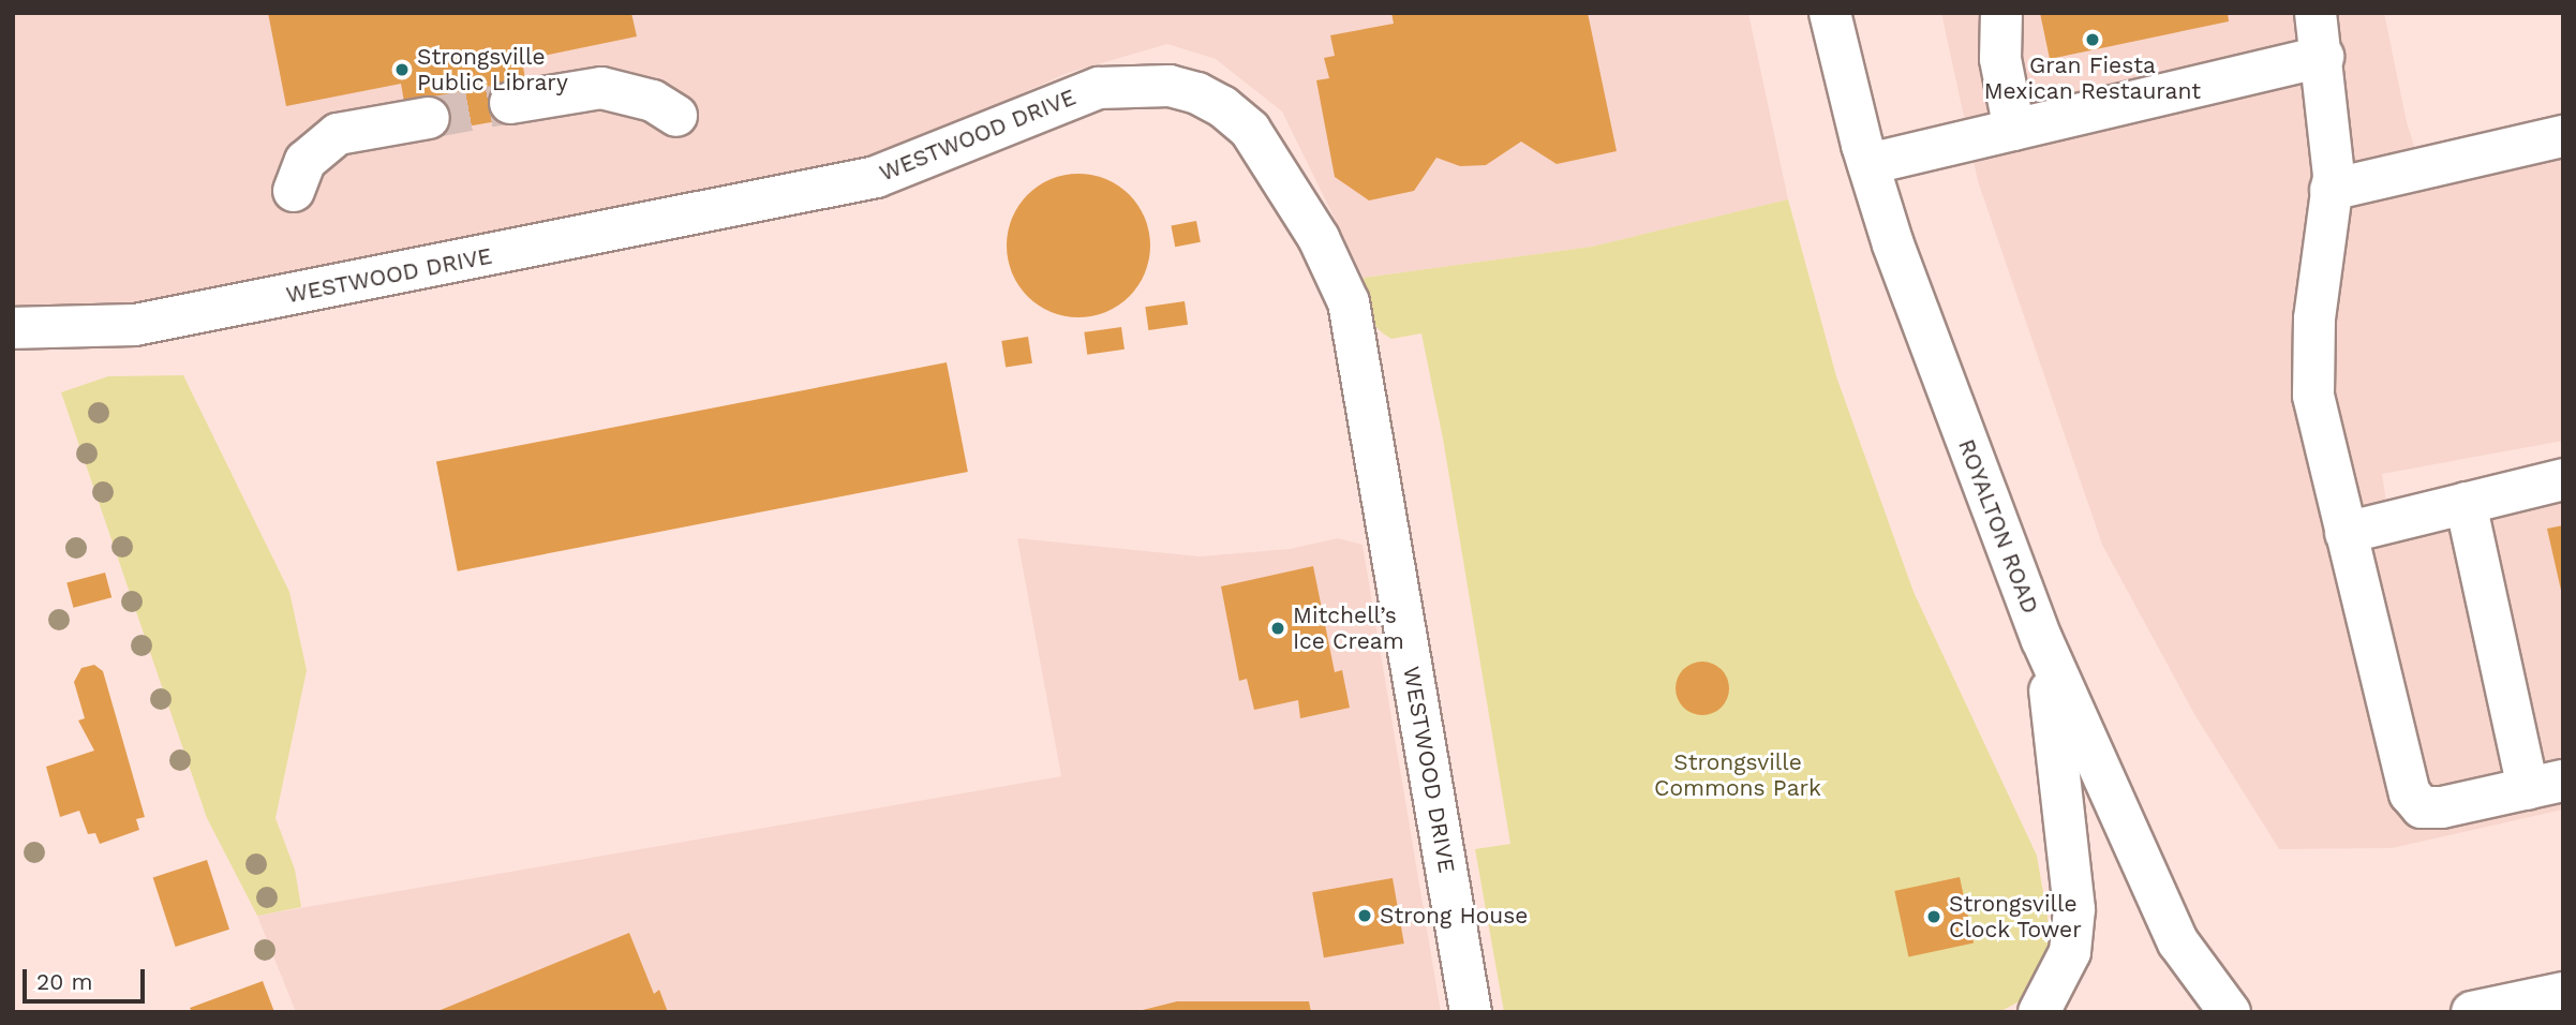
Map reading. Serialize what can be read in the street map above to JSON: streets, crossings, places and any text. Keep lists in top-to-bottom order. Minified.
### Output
{"streets":{"street":["WESTWOOD DRIVE","ROYALTON ROAD"]},"parks":["Strongsville Commons Park"],"places":["Gran Fiesta Mexican Restaurant","Strongsville Public Library","Mitchell’s Ice Cream","Strong House","Strongsville Clock Tower"],"scale_bar":"20 m"}
